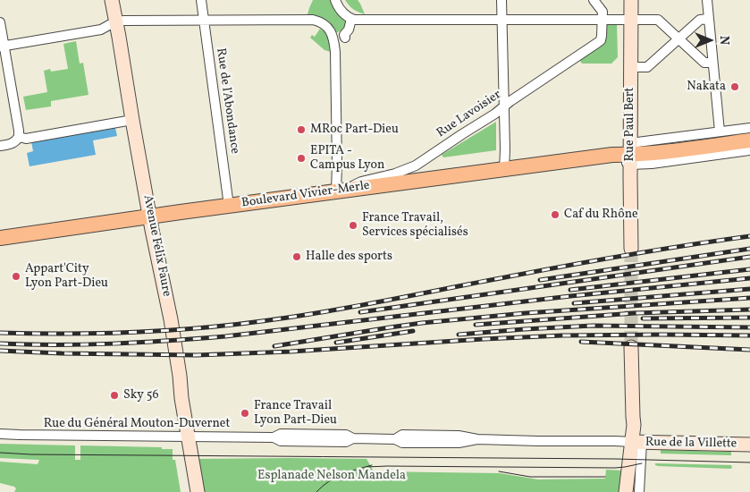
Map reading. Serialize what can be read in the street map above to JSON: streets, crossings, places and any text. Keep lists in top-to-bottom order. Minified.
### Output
{"streets":{"main road":["Rue Paul Bert","Boulevard Vivier-Merle","Avenue Félix Faure","Rue de la Villette"],"street":["Rue de l'Abondance","Rue Lavoisier","Rue du Général Mouton-Duvernet"]},"crossings":[["Rue de l'Abondance","Boulevard Vivier-Merle"],["Rue Lavoisier","Boulevard Vivier-Merle"],["Rue Paul Bert","Boulevard Vivier-Merle"],["Boulevard Vivier-Merle","Avenue Félix Faure"],["Avenue Félix Faure","Rue du Général Mouton-Duvernet"],["Rue du Général Mouton-Duvernet","Rue de la Villette"]],"parks":["Esplanade Nelson Mandela"],"places":["Nakata","MRoc Part-Dieu","EPITA - Campus Lyon","Caf du Rhône","France Travail, Services spécialisés","Halle des sports","Appart'City Lyon Part-Dieu","Sky 56","France Travail Lyon Part-Dieu"],"north":"right"}
